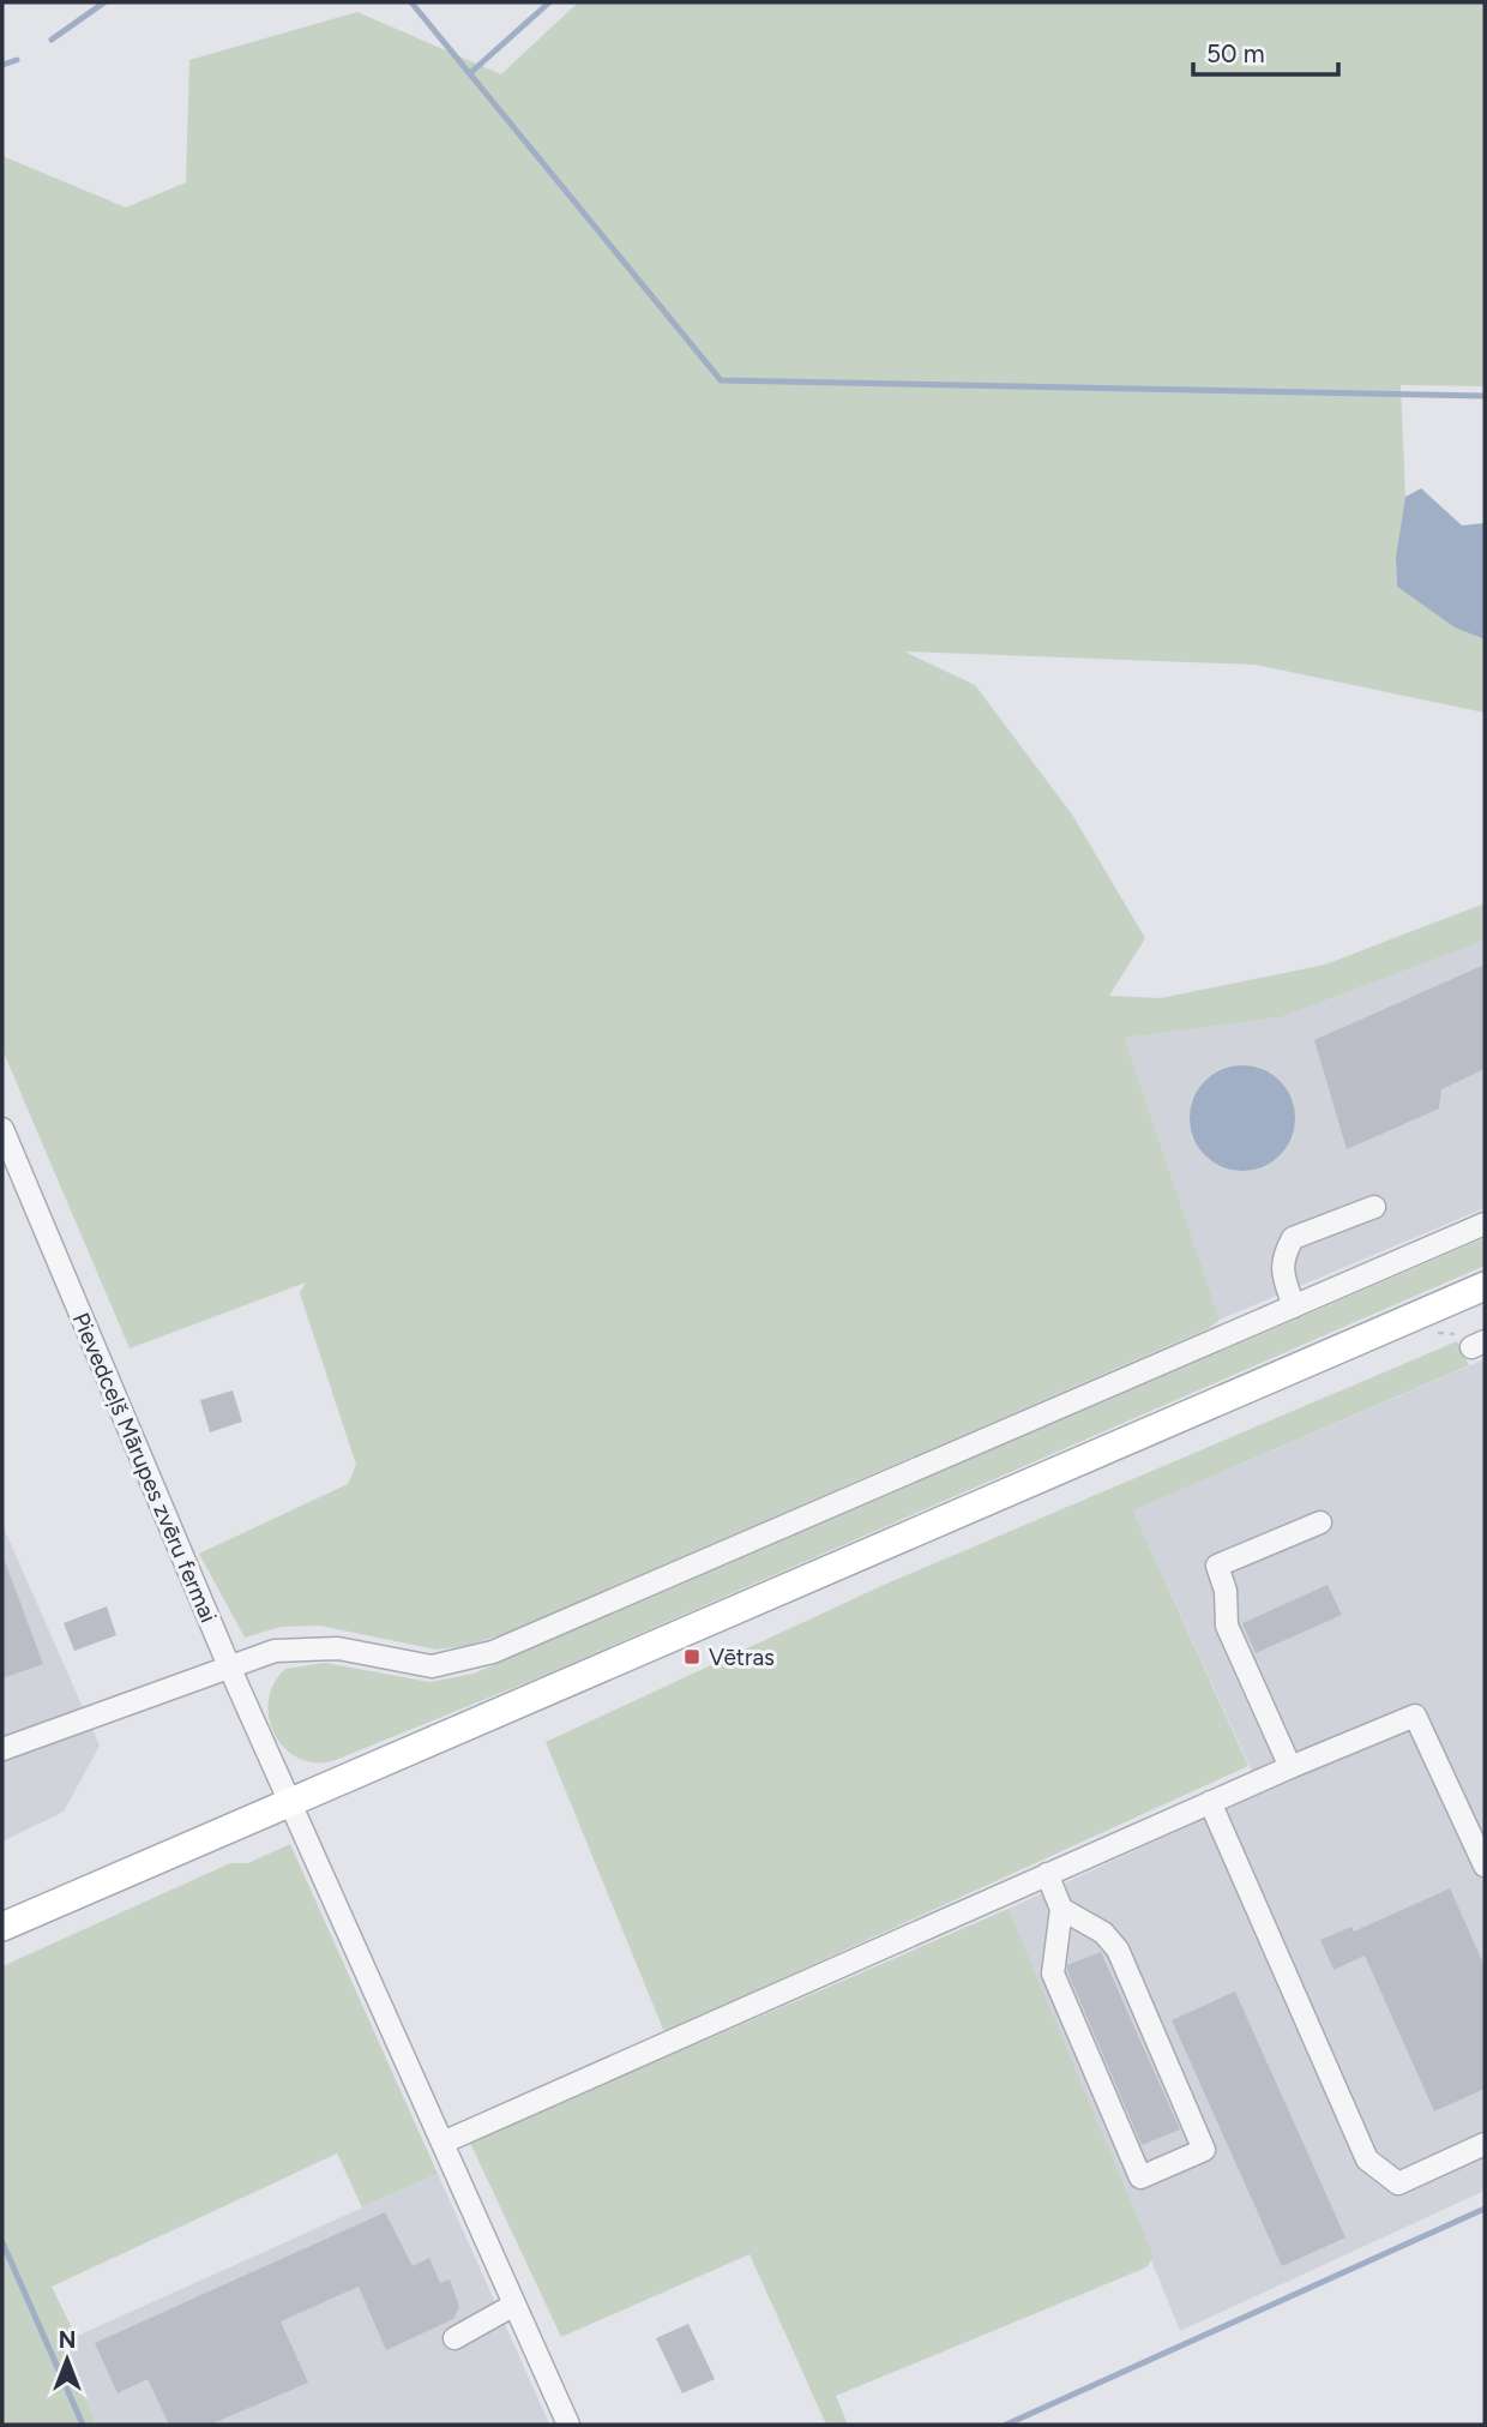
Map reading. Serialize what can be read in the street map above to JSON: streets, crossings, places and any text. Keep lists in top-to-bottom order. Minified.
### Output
{"streets":{"street":["Pievedceļš Mārupes zvēru fermai"]},"places":{"transit":["Vētras"]},"scale_bar":"50 m","north":"top"}
